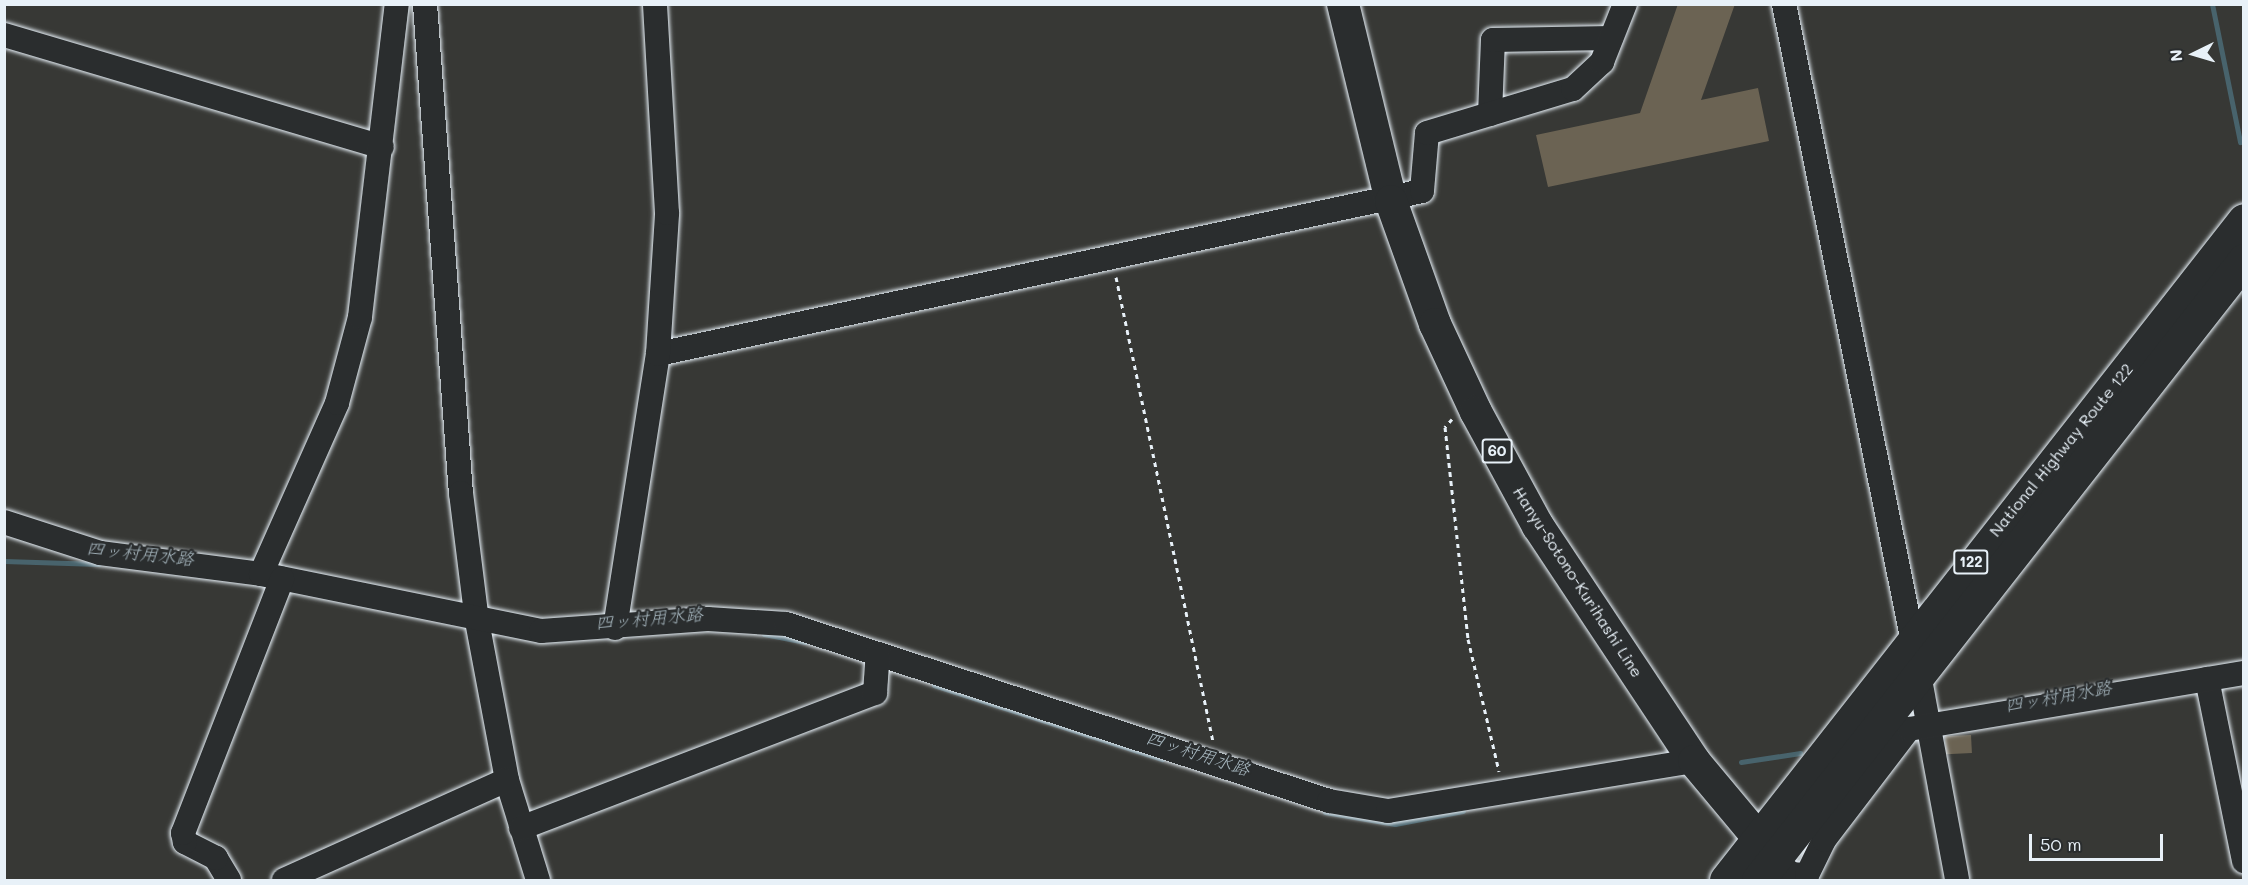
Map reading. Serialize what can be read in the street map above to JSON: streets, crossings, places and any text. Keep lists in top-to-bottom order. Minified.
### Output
{"streets":{"highway":["National Highway Route 122","122"],"main road":["60","Hanyu-Sotono-Kurihashi Line"]},"crossings":[["National Highway Route 122","Hanyu-Sotono-Kurihashi Line"]],"water":["四ッ村用水路"],"scale_bar":"50 m","north":"left"}
